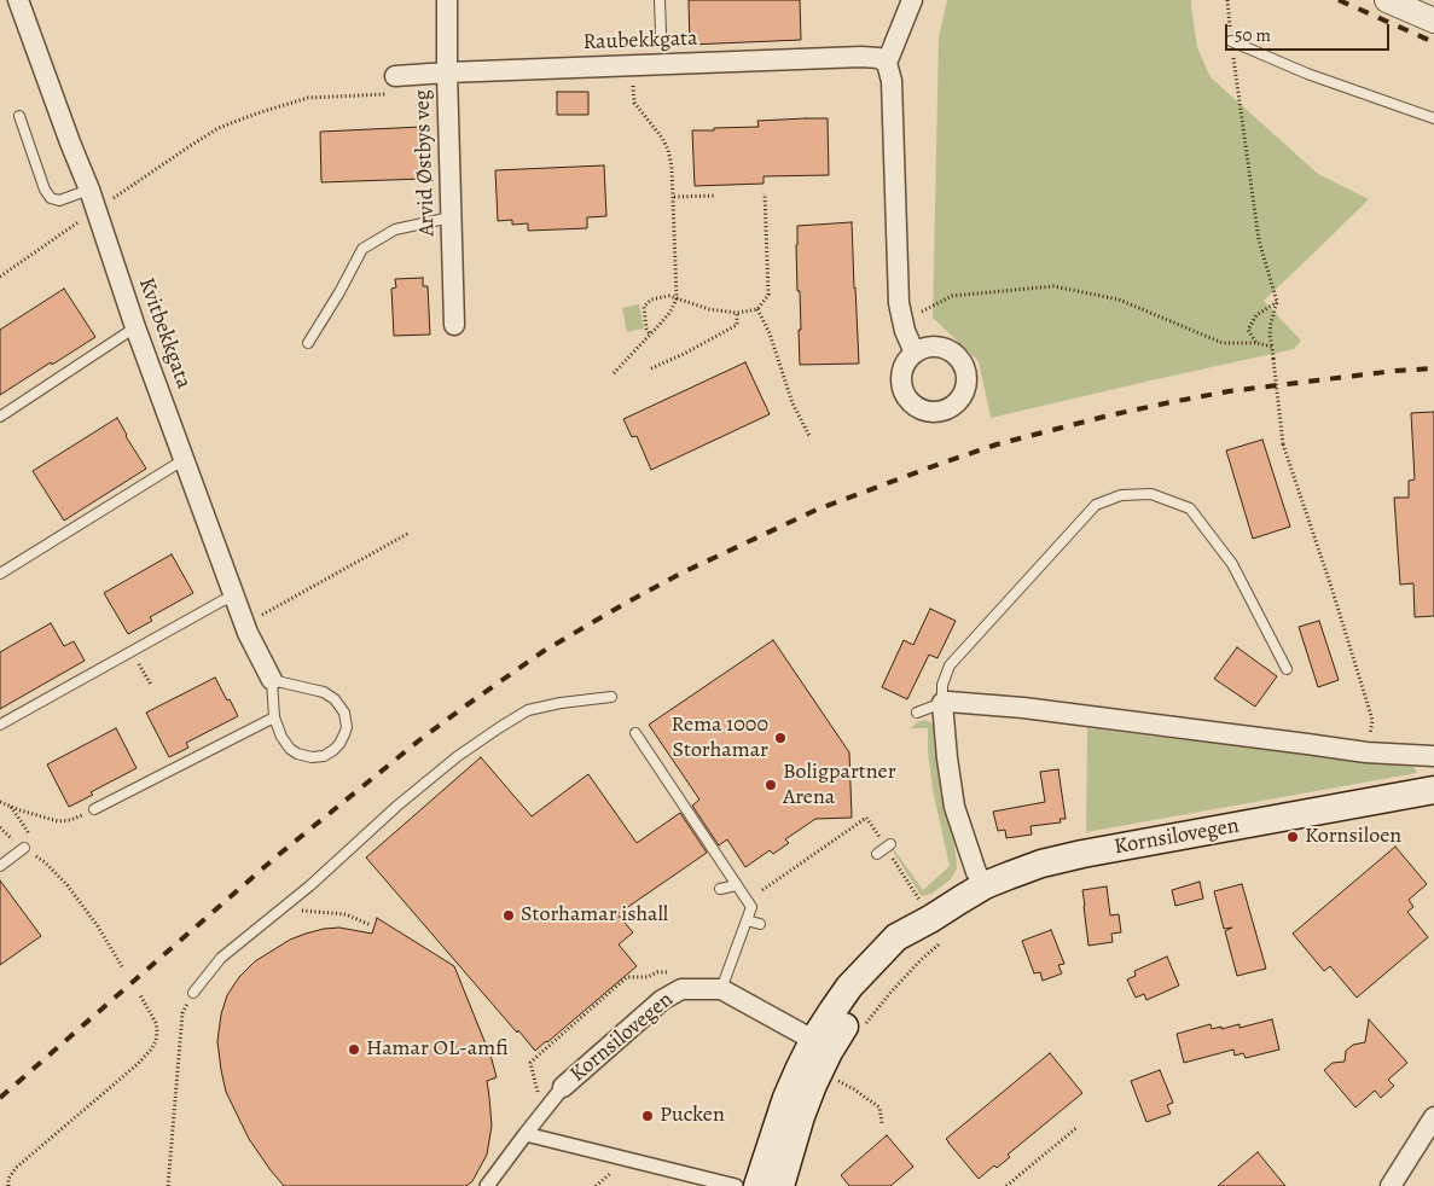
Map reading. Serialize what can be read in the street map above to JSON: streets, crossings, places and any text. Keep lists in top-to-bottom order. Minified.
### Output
{"streets":{"main road":["Kornsilovegen"],"street":["Raubekkgata","Arvid Østbys veg","Kvitbekkgata"]},"crossings":[["Raubekkgata","Arvid Østbys veg"]],"places":["Rema 1000 Storhamar","Boligpartner Arena","Kornsiloen","Storhamar ishall","Hamar OL-amfi","Pucken"],"scale_bar":"50 m"}
